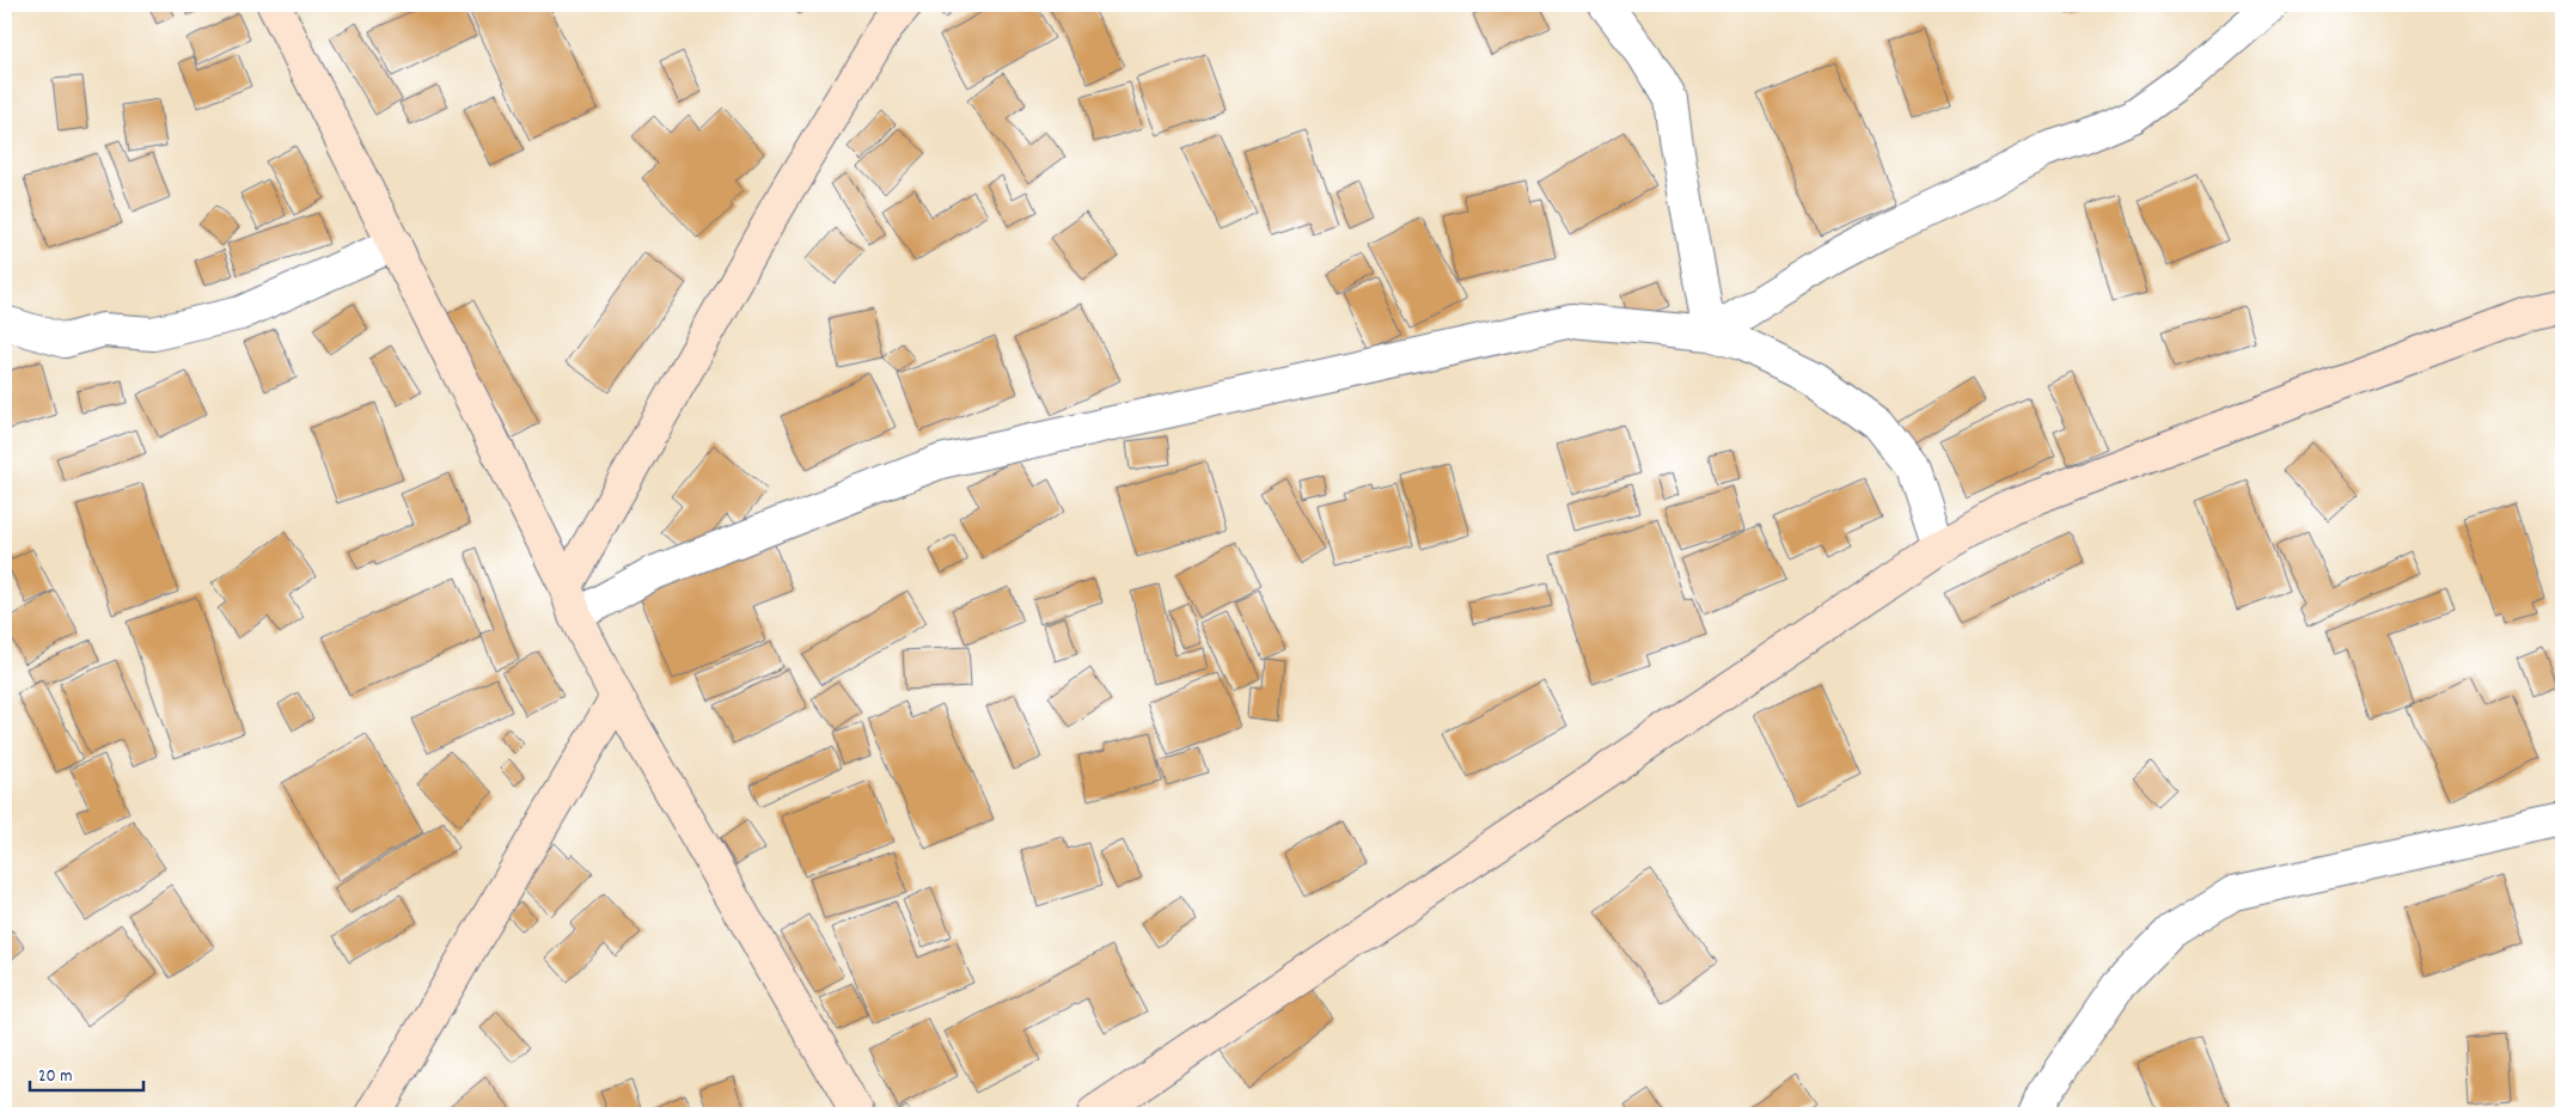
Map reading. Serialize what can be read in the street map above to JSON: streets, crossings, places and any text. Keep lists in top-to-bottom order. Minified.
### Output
{"scale_bar":"20 m"}
